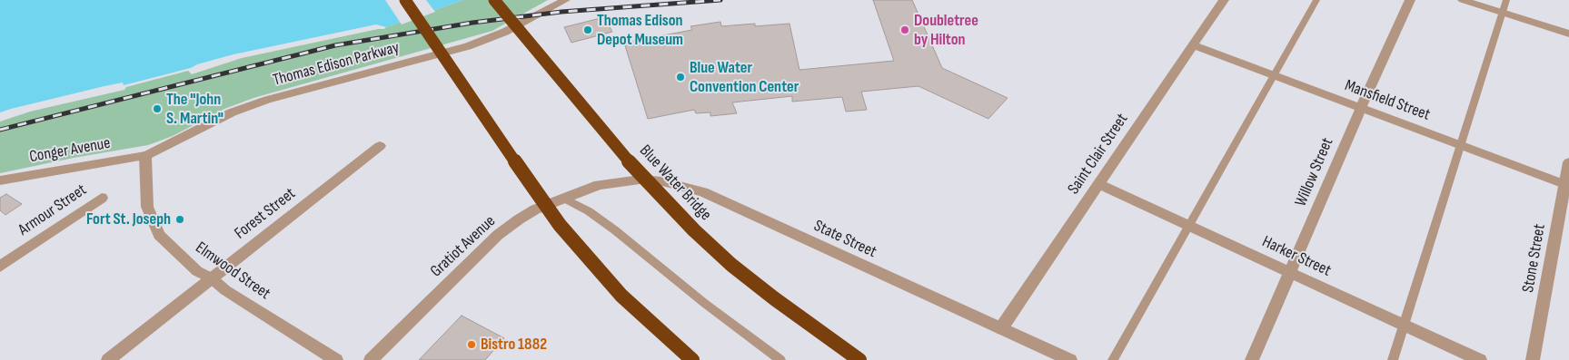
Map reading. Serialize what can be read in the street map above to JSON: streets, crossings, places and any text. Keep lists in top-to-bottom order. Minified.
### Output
{"streets":{"highway":["Blue Water Bridge"],"street":["Thomas Edison Parkway","Mansfield Street","Conger Avenue","Saint Clair Street","Willow Street","Armour Street","Forest Street","State Street","Gratiot Avenue","Harker Street","Stone Street","Elmwood Street"]},"crossings":[["Thomas Edison Parkway","Conger Avenue"],["Thomas Edison Parkway","Elmwood Street"],["Mansfield Street","Saint Clair Street"],["Mansfield Street","Willow Street"],["Mansfield Street","Stone Street"],["Conger Avenue","Elmwood Street"],["Saint Clair Street","State Street"],["Saint Clair Street","Harker Street"],["Willow Street","Harker Street"],["Forest Street","Elmwood Street"],["State Street","Gratiot Avenue"]],"places":["Thomas Edison Depot Museum","Doubletree by Hilton","Blue Water Convention Center","The \"John S. Martin\"","Fort St. Joseph","Bistro 1882"]}
